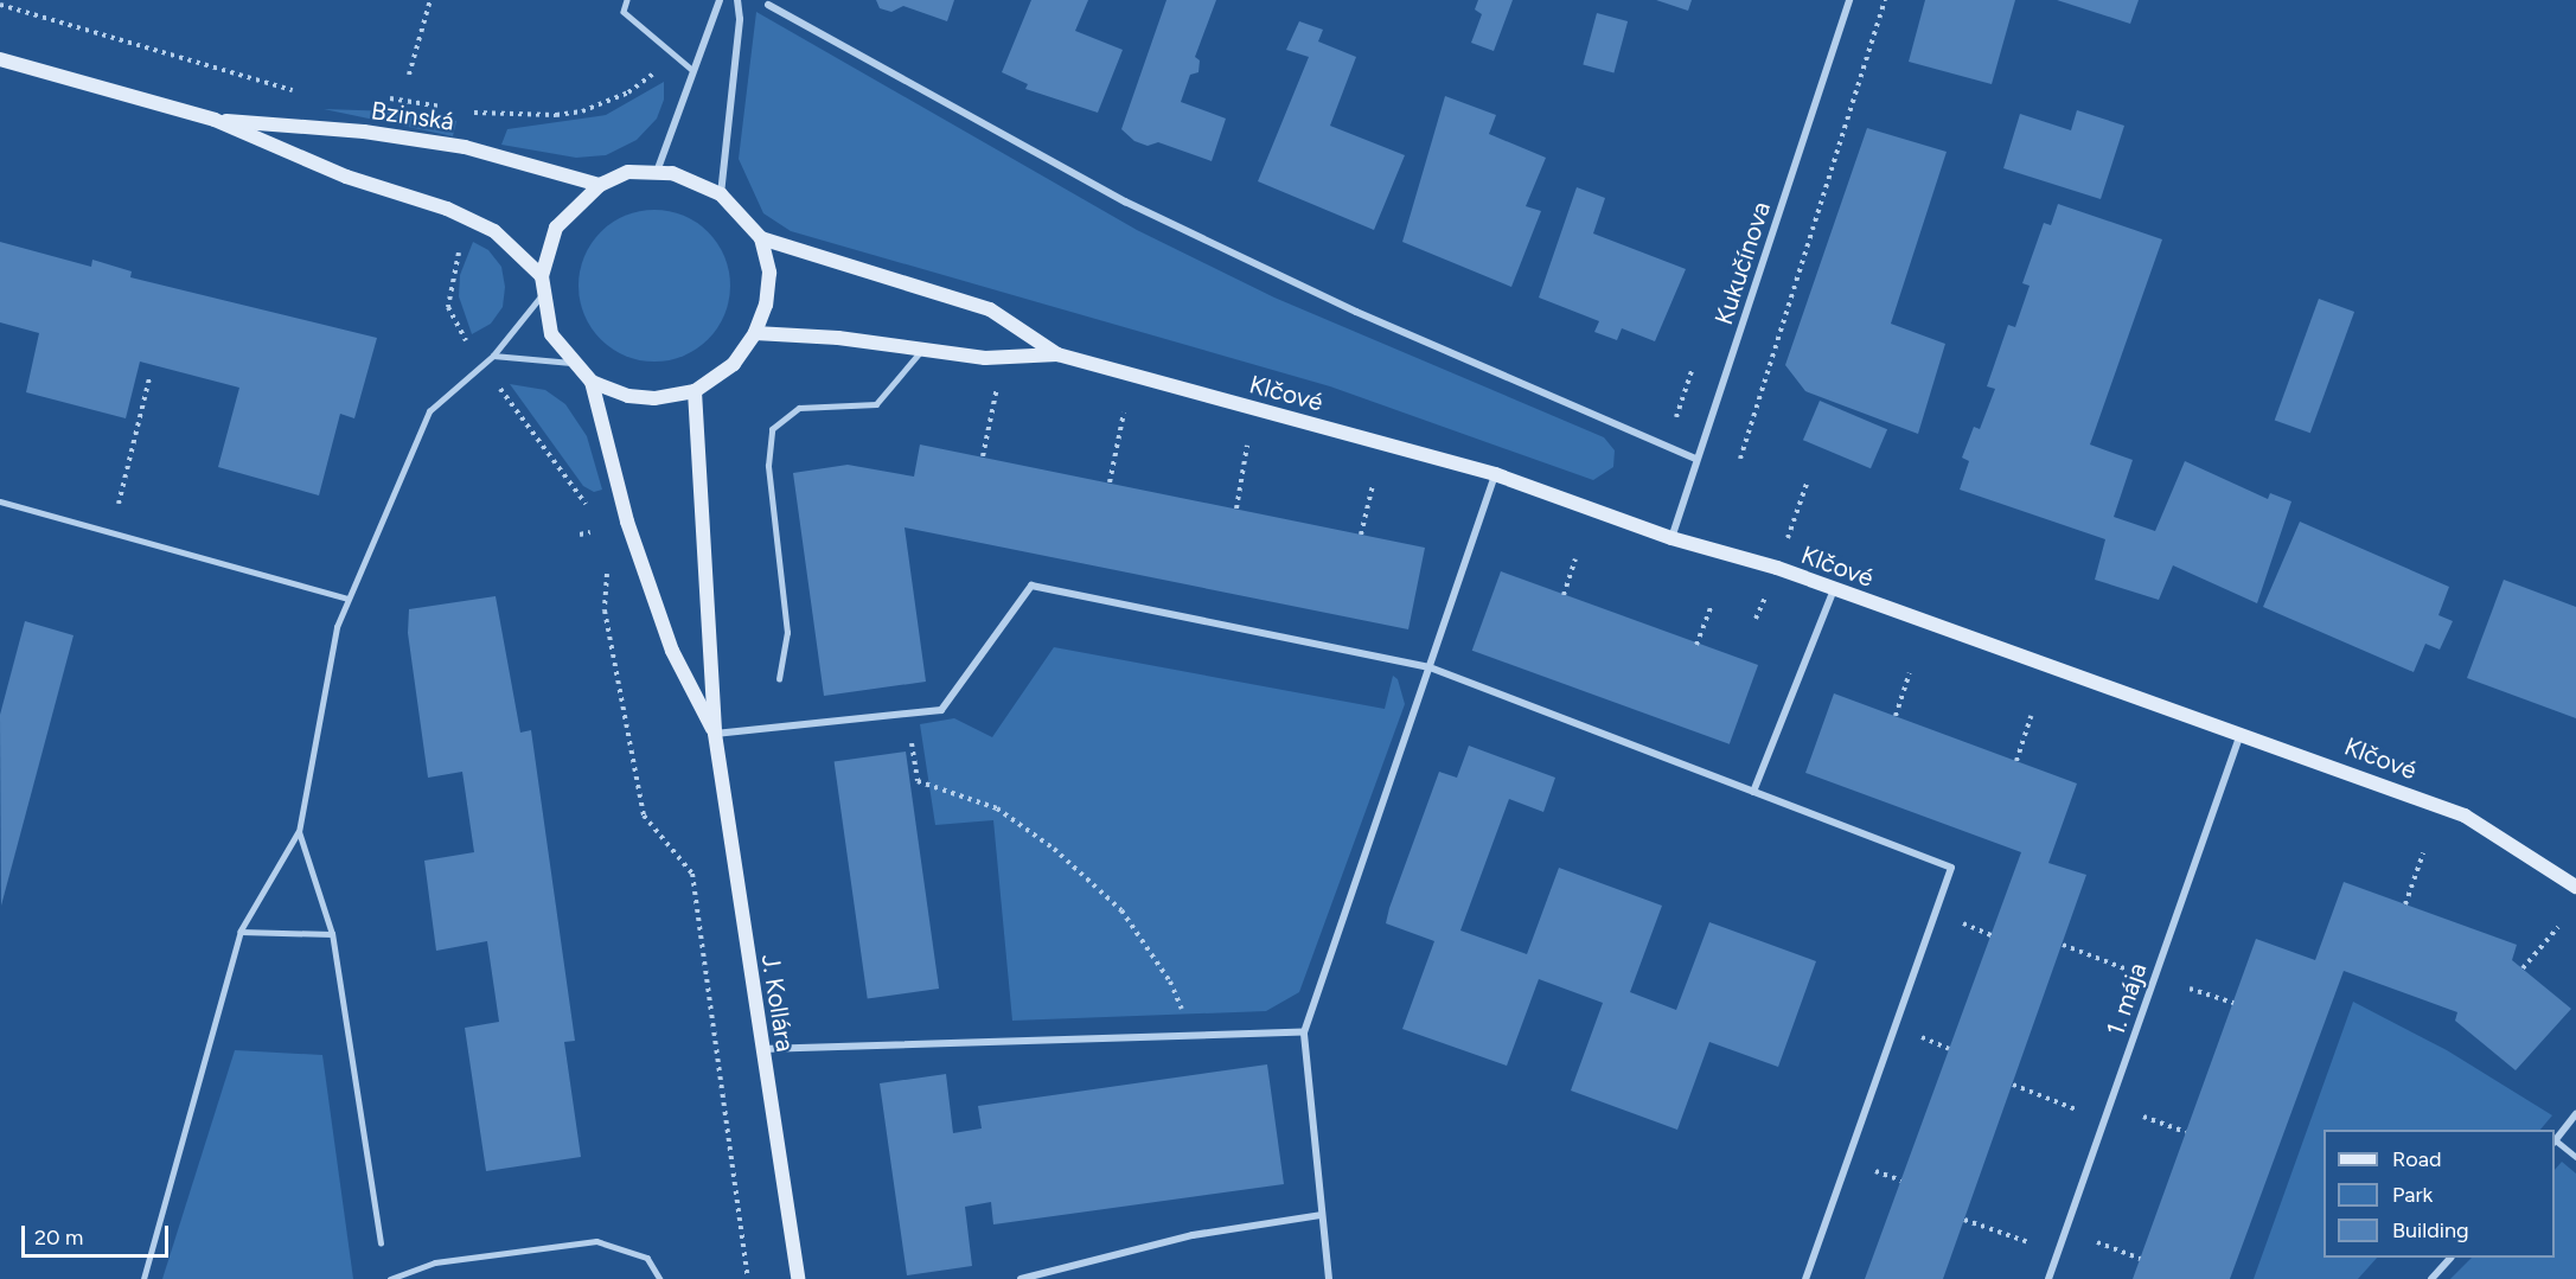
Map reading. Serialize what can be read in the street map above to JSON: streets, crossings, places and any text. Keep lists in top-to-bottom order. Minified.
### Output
{"streets":{"main road":["Bzinská","Klčové","J. Kollára"],"street":["Kukučínova","1. mája"]},"crossings":[["Bzinská","Klčové"],["Bzinská","J. Kollára"],["Kukučínova","Klčové"],["Klčové","1. mája"],["Klčové","J. Kollára"]],"legend":["Road","Park","Building"],"scale_bar":"20 m"}
